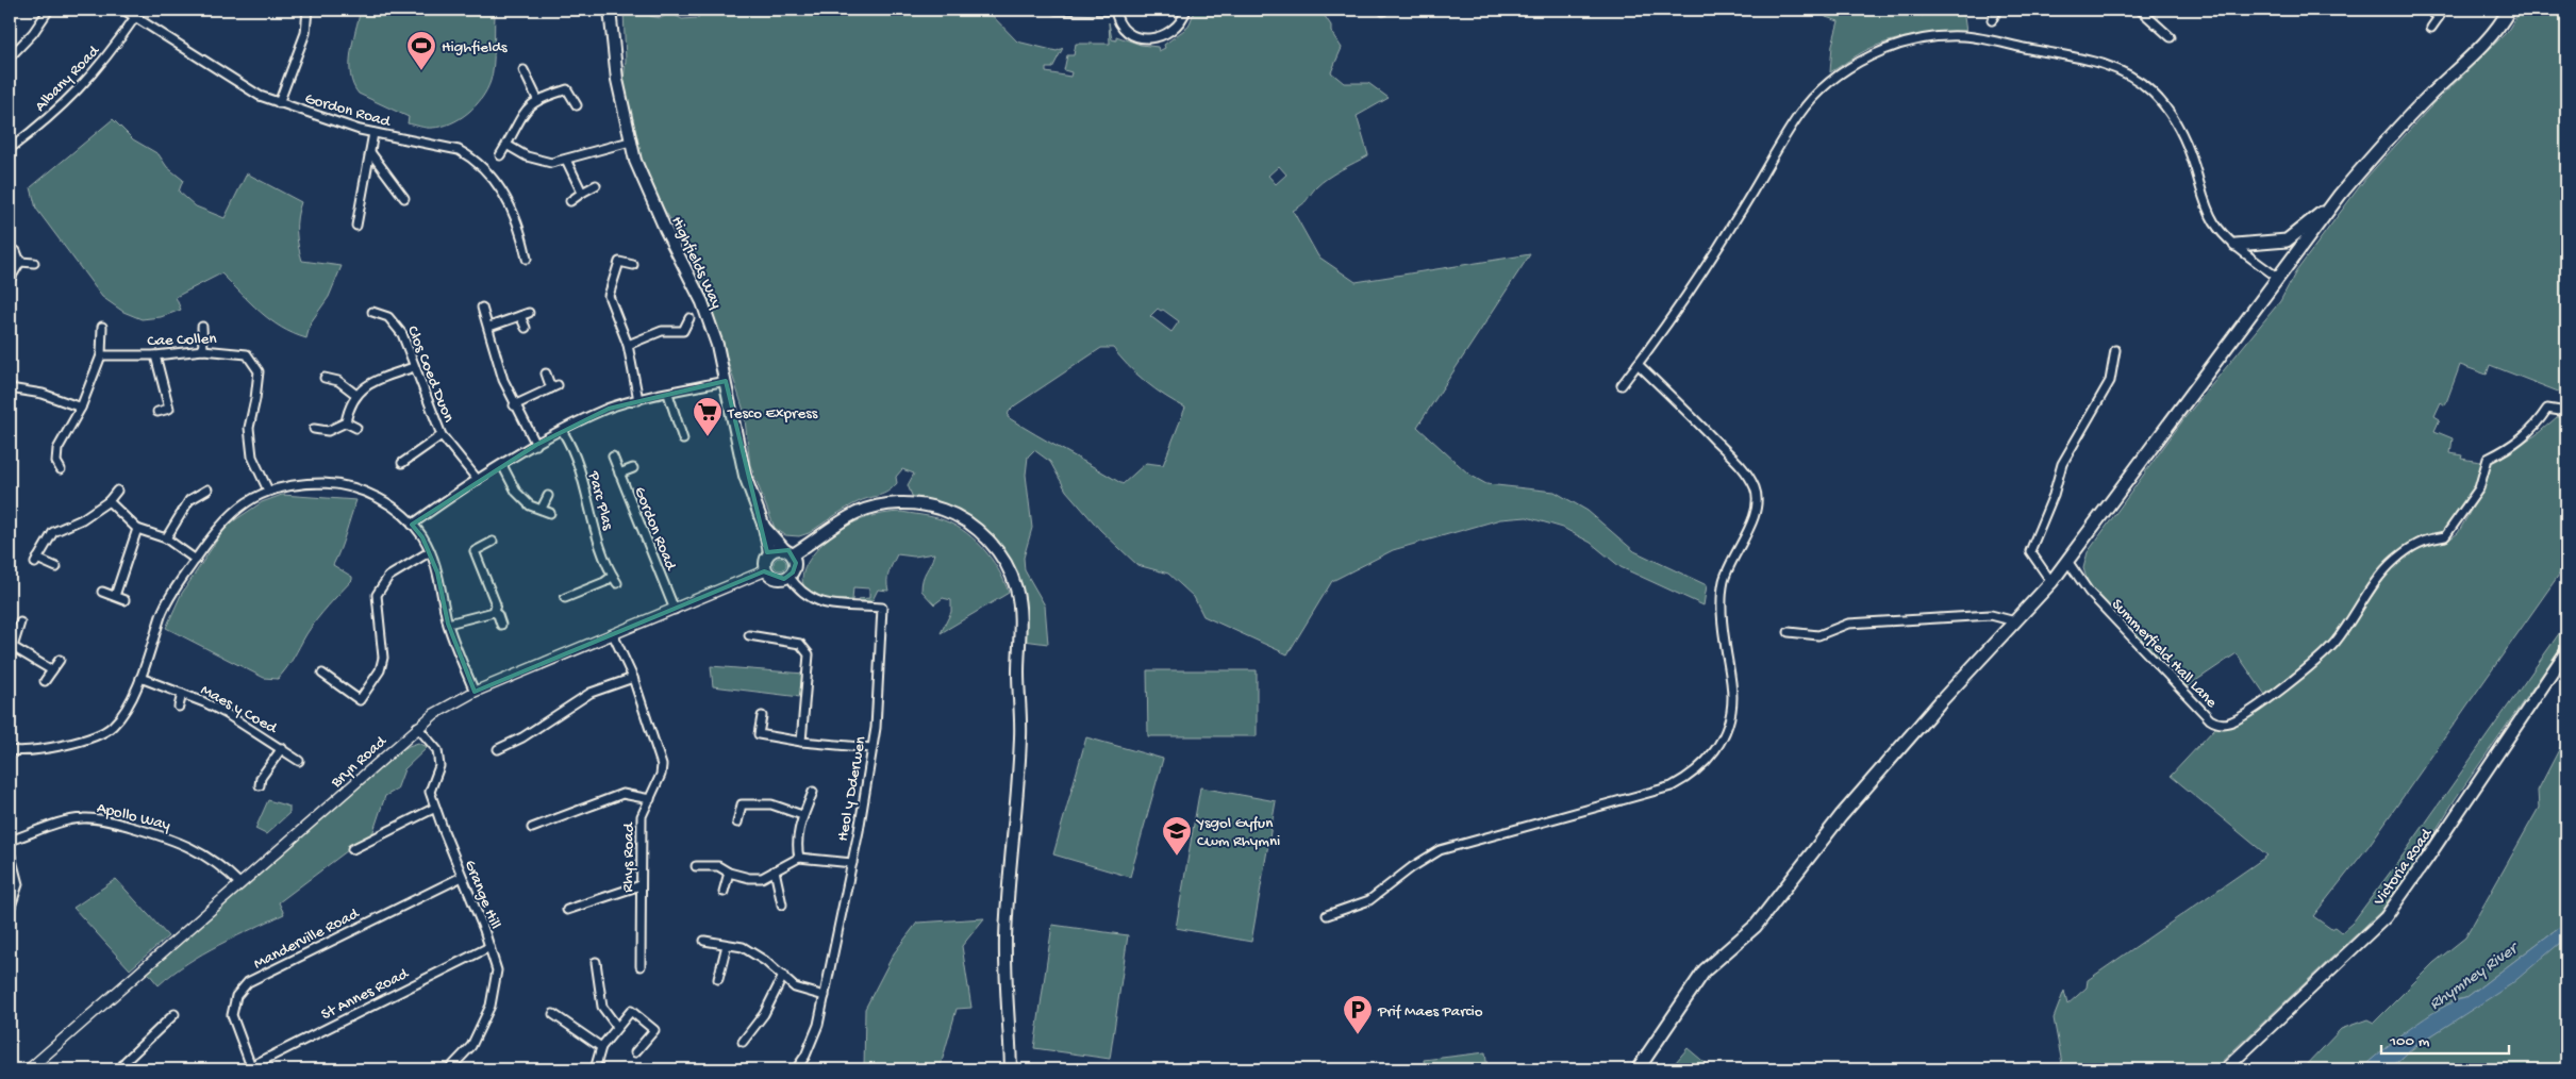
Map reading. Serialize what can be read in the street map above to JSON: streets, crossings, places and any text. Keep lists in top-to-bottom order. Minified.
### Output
{"streets":{"main road":["Highfields Way","Victoria Road"],"street":["Albany Road","Gordon Road","Cae Collen","Clos Coed Duon","Parc Plas","Summerfield Hall Lane","Maes y Coed","Bryn Road","Heol y Dderwen","Apollo Way","Rhys Road","Grange Hill","Manderville Road","St Annes Road"]},"crossings":[["Albany Road","Gordon Road"],["Gordon Road","Bryn Road"],["Bryn Road","Heol y Dderwen"],["Bryn Road","Apollo Way"],["Bryn Road","Rhys Road"],["Bryn Road","Grange Hill"],["Grange Hill","Manderville Road"],["Grange Hill","St Annes Road"],["Manderville Road","St Annes Road"]],"water":["Rhymney River"],"places":{"sports":["Highfields"],"supermarket":["Tesco Express"],"school or university":["Ysgol Gyfun Cwm Rhymni"],"parking":["Prif Maes Parcio"]},"scale_bar":"100 m"}
